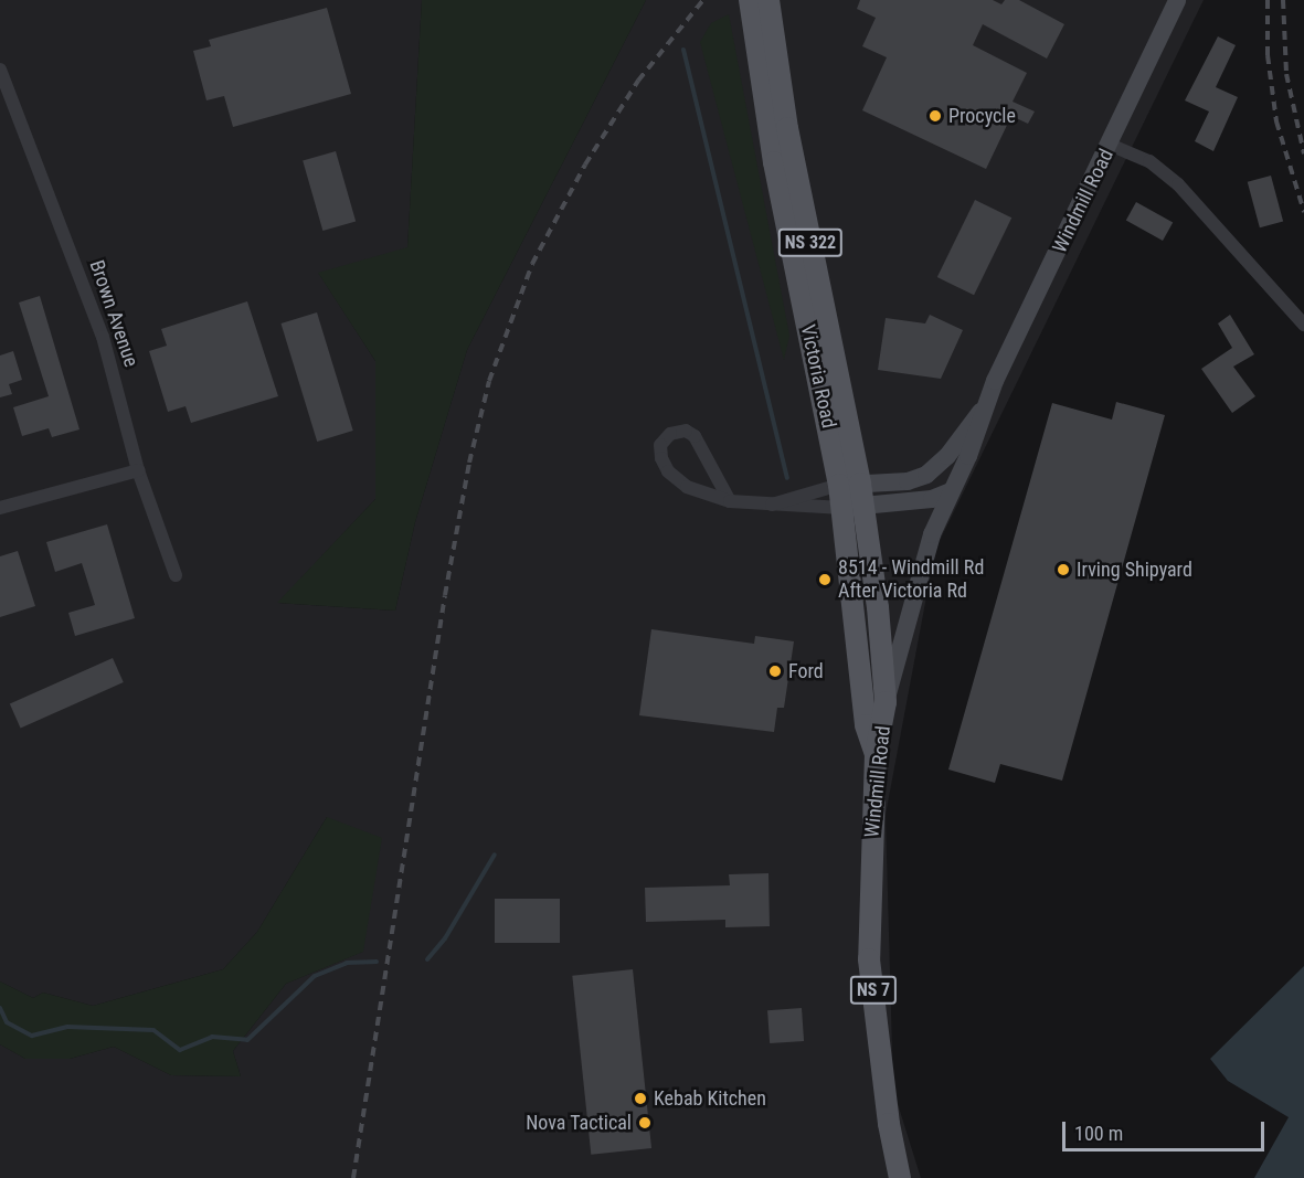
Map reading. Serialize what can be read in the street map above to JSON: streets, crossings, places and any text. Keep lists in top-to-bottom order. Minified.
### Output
{"streets":{"main road":["Windmill Road","NS 322","Victoria Road","NS 7"],"street":["Brown Avenue"]},"crossings":[["Windmill Road","Victoria Road"]],"places":["Procycle","Irving Shipyard","8514 - Windmill Rd After Victoria Rd","Ford","Kebab Kitchen","Nova Tactical"],"scale_bar":"100 m"}
